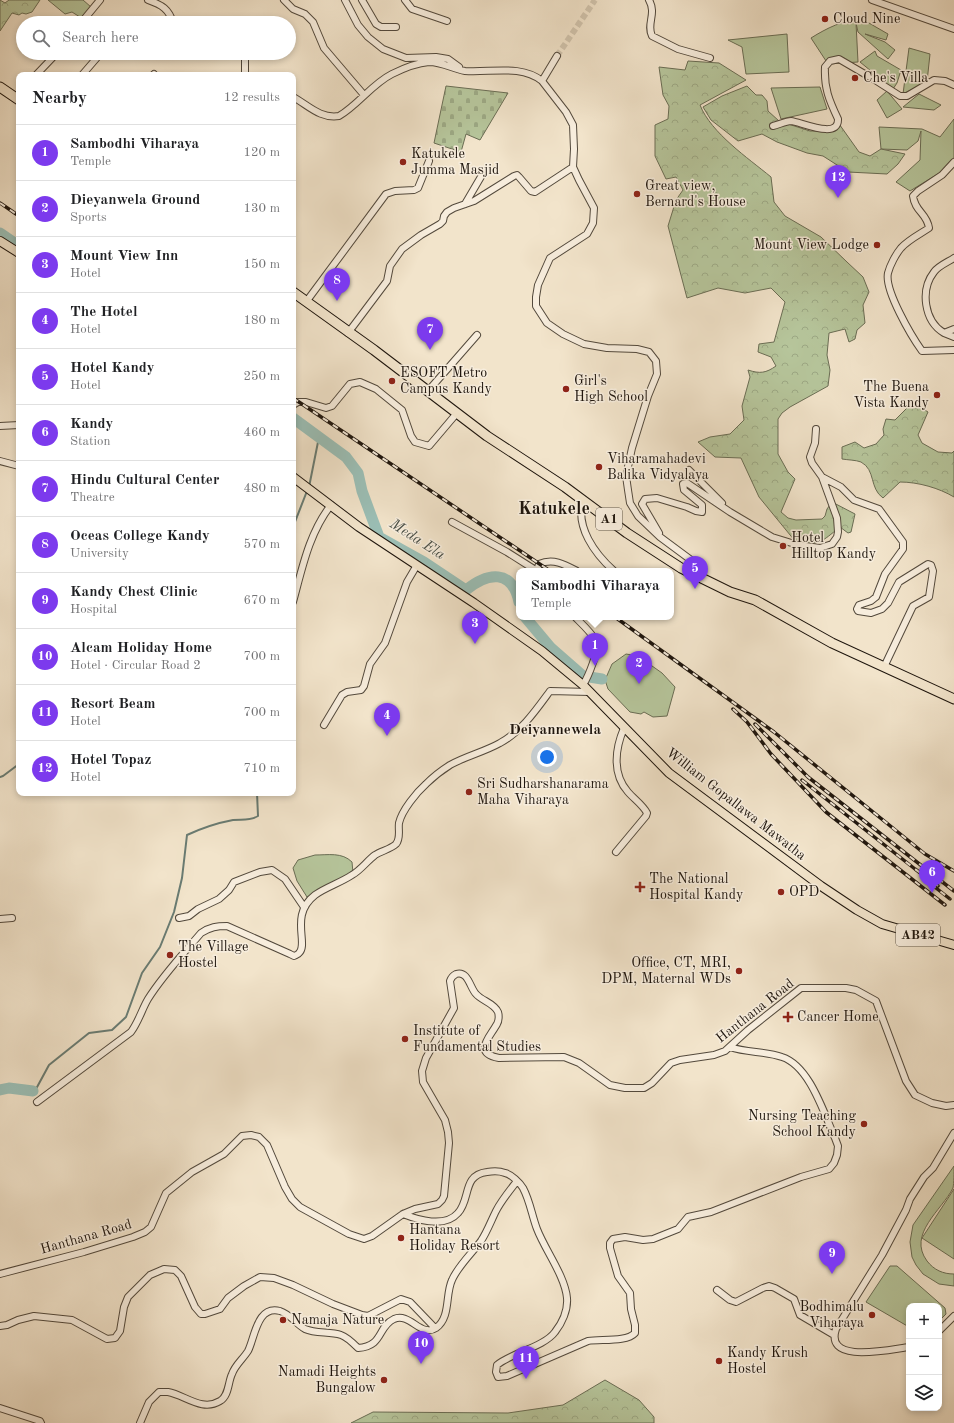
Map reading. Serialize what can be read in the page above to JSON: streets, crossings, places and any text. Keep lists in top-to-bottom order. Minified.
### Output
{"streets":{"highway":["A1"],"main road":["William Gopallawa Mawatha","AB42"],"street":["Hanthana Road"]},"districts":["Katukele","Deiyannewela"],"water":["Meda Ela"],"places":{"other":["Cloud Nine","Che's Villa","Katukele Jumma Masjid","Great view, Bernard's House","Mount View Lodge","ESOFT Metro Campus Kandy","Girl's High School","The Buena Vista Kandy","Viharamahadevi Balika Vidyalaya","Hotel Hilltop Kandy","Sri Sudharshanarama Maha Viharaya","OPD","The Village Hostel","Office, CT, MRI, DPM, Maternal WDs","Institute of Fundamental Studies","Nursing Teaching School Kandy","Hantana Holiday Resort","Bodhimalu Viharaya","Namaja Nature","Kandy Krush Hostel","Namadi Heights Bungalow"],"health":["The National Hospital Kandy","Cancer Home"]},"page":{"search":"Search here","heading":["Nearby","12 results"],"list":[{"mark":"1","name":"Sambodhi Viharaya","note":"Temple","value":"120 m"},{"mark":"2","name":"Dieyanwela Ground","note":"Sports","value":"130 m"},{"mark":"3","name":"Mount View Inn","note":"Hotel","value":"150 m"},{"mark":"4","name":"The Hotel","note":"Hotel","value":"180 m"},{"mark":"5","name":"Hotel Kandy","note":"Hotel","value":"250 m"},{"mark":"6","name":"Kandy","note":"Station","value":"460 m"},{"mark":"7","name":"Hindu Cultural Center","note":"Theatre","value":"480 m"},{"mark":"8","name":"Oceas College Kandy","note":"University","value":"570 m"},{"mark":"9","name":"Kandy Chest Clinic","note":"Hospital","value":"670 m"},{"mark":"10","name":"Alcam Holiday Home","note":"Hotel · Circular Road 2","value":"700 m"},{"mark":"11","name":"Resort Beam","note":"Hotel","value":"700 m"},{"mark":"12","name":"Hotel Topaz","note":"Hotel","value":"710 m"}],"pins":["12","8","7","5","3","1","2","4","6","9","10","11"],"popup":["Sambodhi Viharaya","Temple"],"map_buttons":["+","−"]}}
